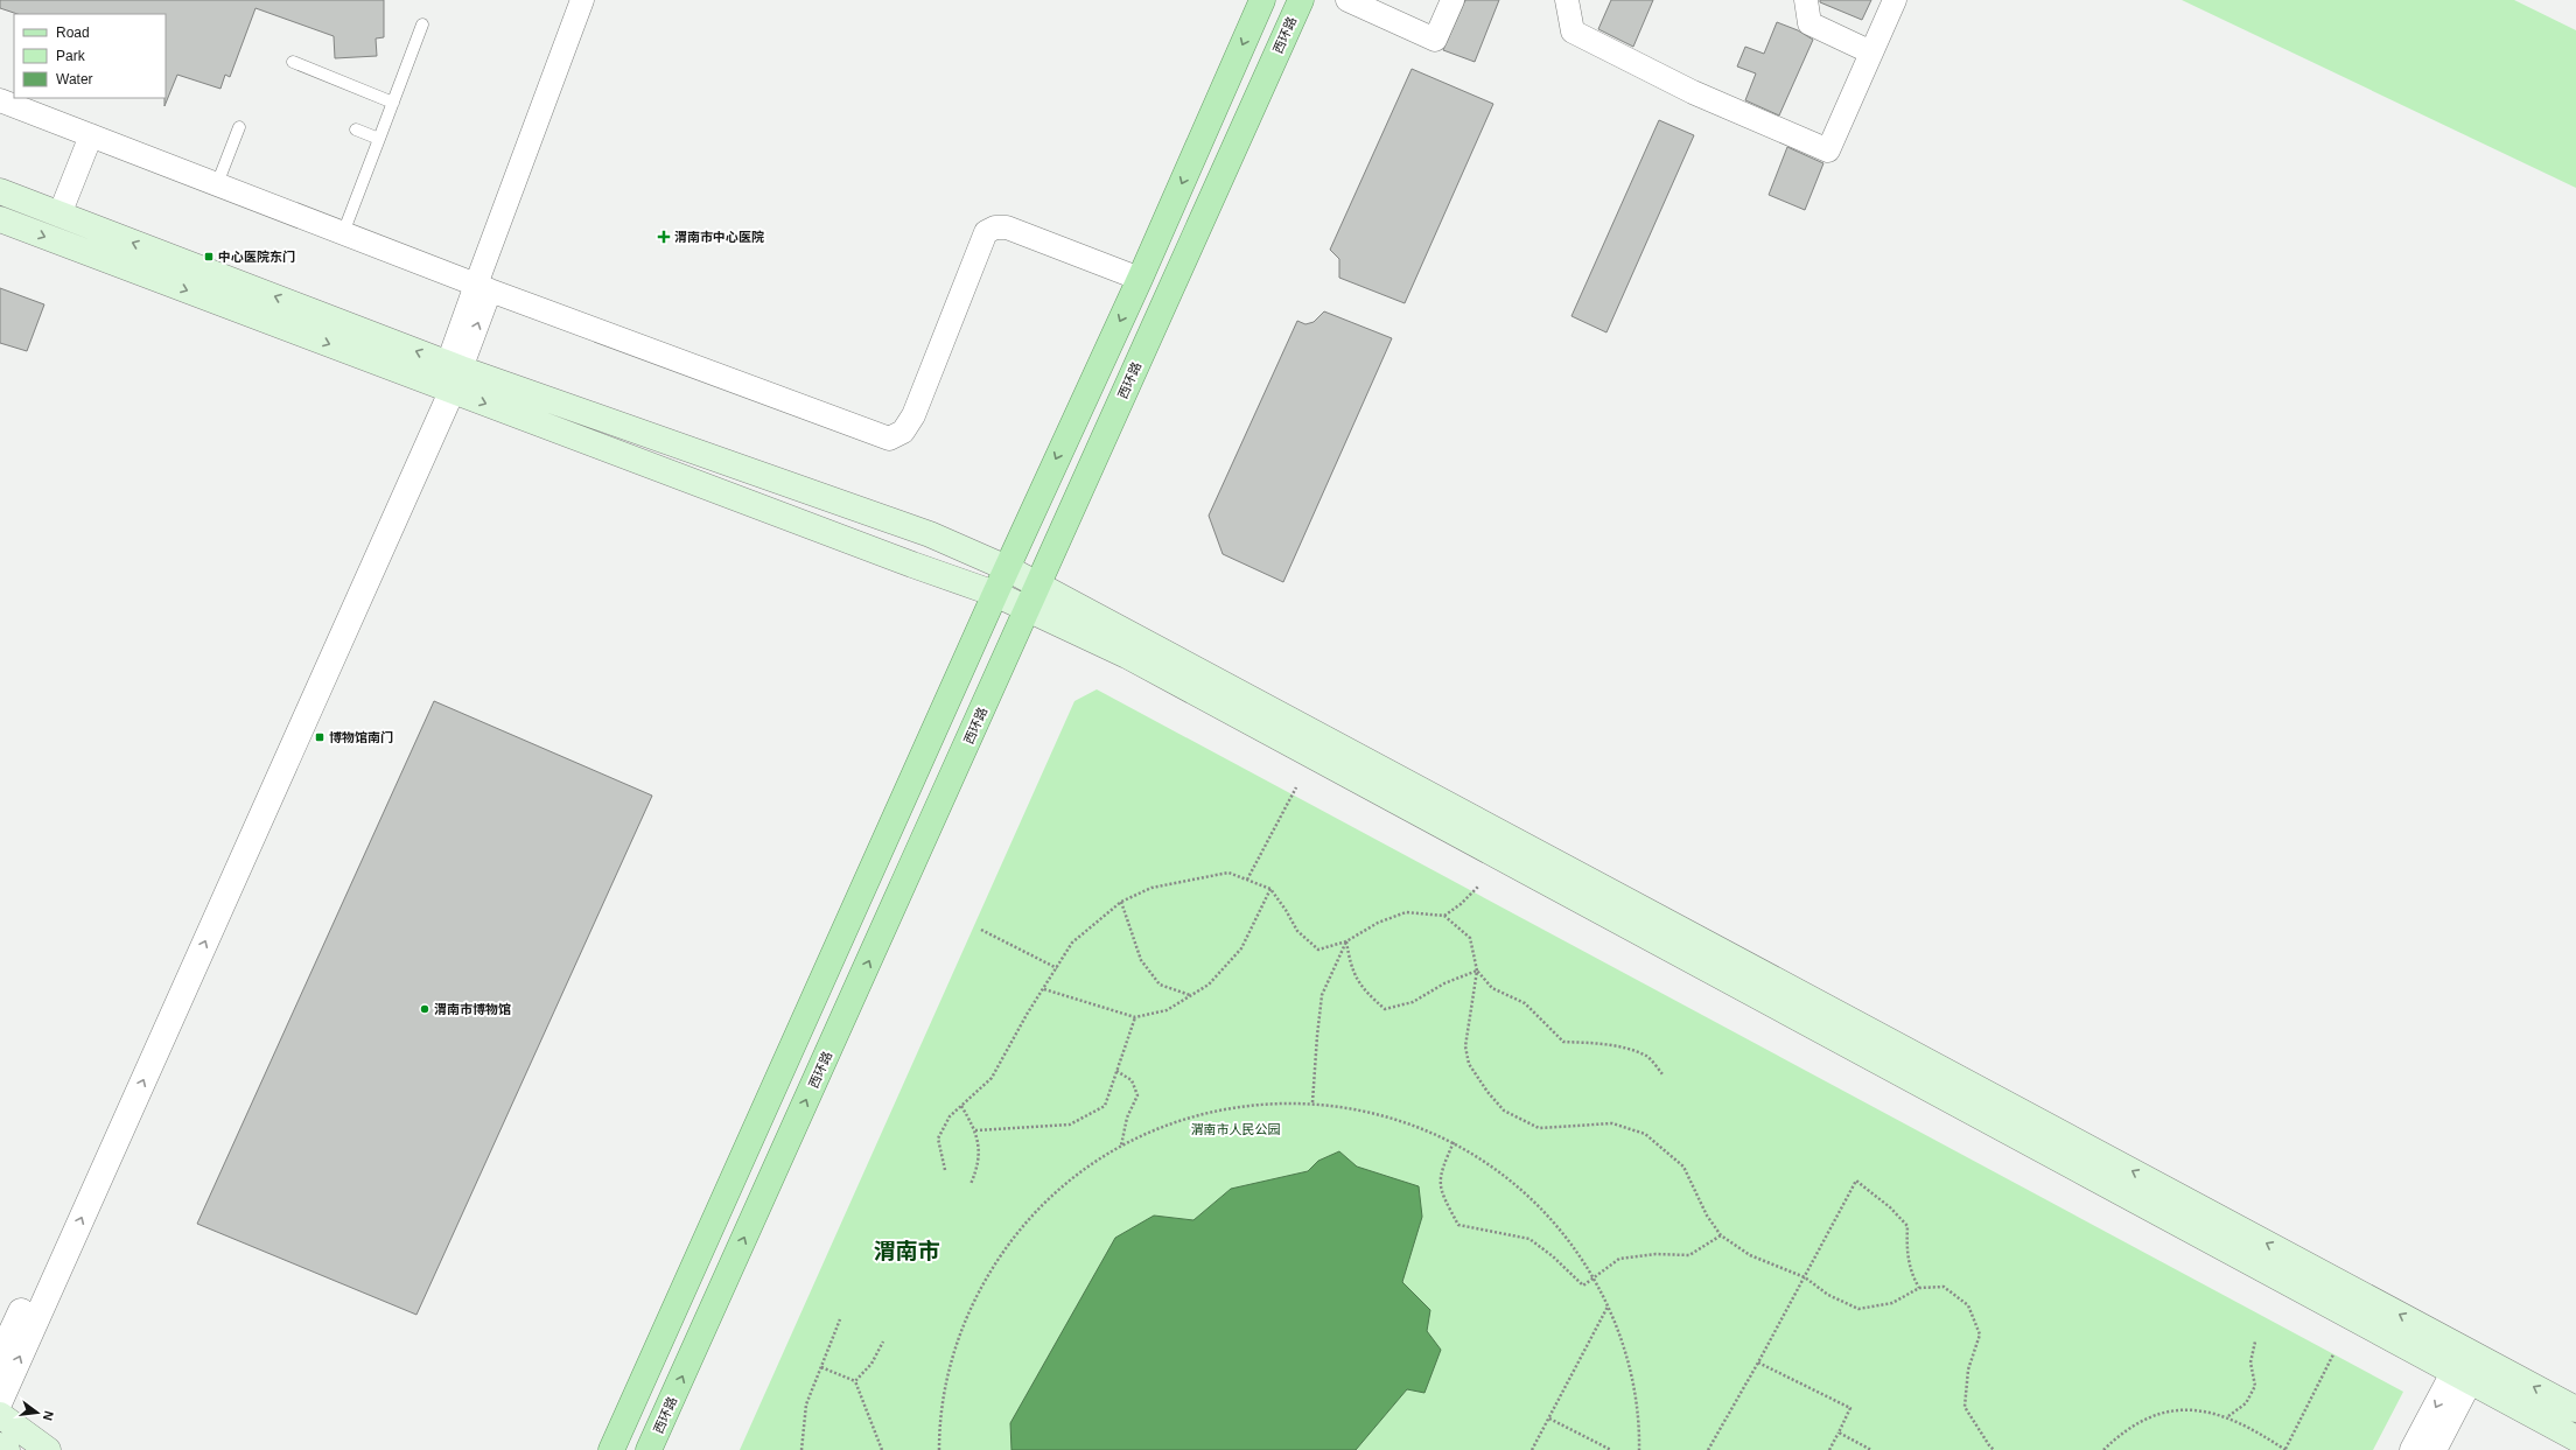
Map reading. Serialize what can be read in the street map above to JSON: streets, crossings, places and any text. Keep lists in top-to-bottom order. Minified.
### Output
{"streets":{"main road":["西环路"]},"districts":["渭南市"],"parks":["渭南市人民公园"],"places":{"health":["渭南市中心医院"],"transit":["中心医院东门","博物馆南门"],"other":["渭南市博物馆"]},"legend":["Road","Park","Water"],"north":"right"}
